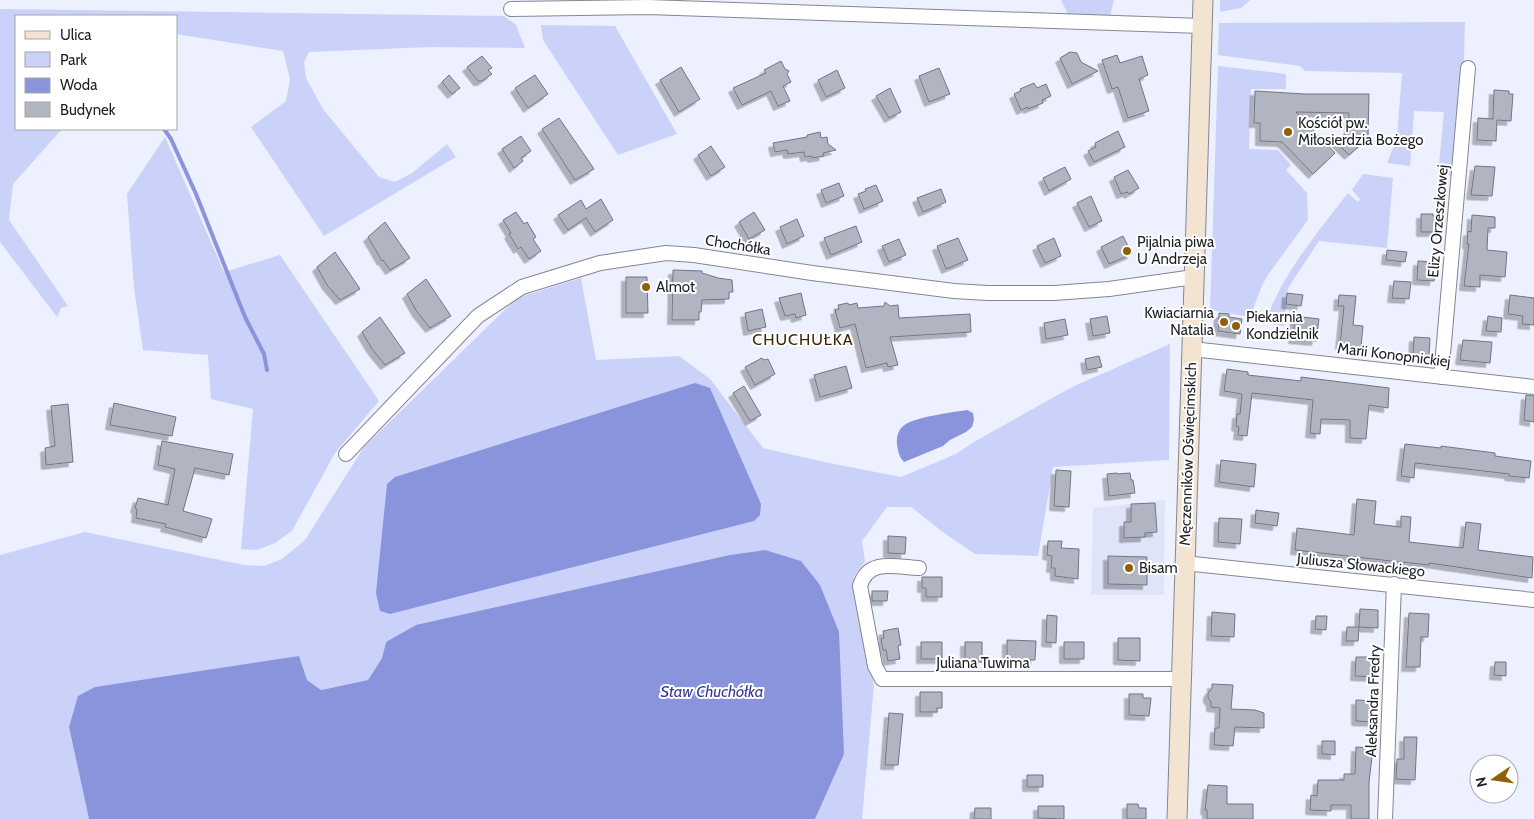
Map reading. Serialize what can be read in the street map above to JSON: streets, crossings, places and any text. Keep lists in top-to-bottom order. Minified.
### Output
{"streets":{"main road":["Męczenników Oświęcimskich"],"street":["Elizy Orzeszkowej","Chochółka","Marii Konopnickiej","Juliusza Słowackiego","Juliana Tuwima","Aleksandra Fredry"]},"crossings":[["Elizy Orzeszkowej","Marii Konopnickiej"],["Chochółka","Męczenników Oświęcimskich"],["Marii Konopnickiej","Męczenników Oświęcimskich"],["Męczenników Oświęcimskich","Juliusza Słowackiego"],["Męczenników Oświęcimskich","Juliana Tuwima"],["Juliusza Słowackiego","Aleksandra Fredry"]],"districts":["CHUCHUŁKA"],"water":["Staw Chuchółka"],"places":["Kościół pw. Miłosierdzia Bożego","Pijalnia piwa U Andrzeja","Almot","Kwiaciarnia Natalia","Piekarnia Kondzielnik","Bisam"],"legend":["Ulica","Park","Woda","Budynek"],"north":"left"}
